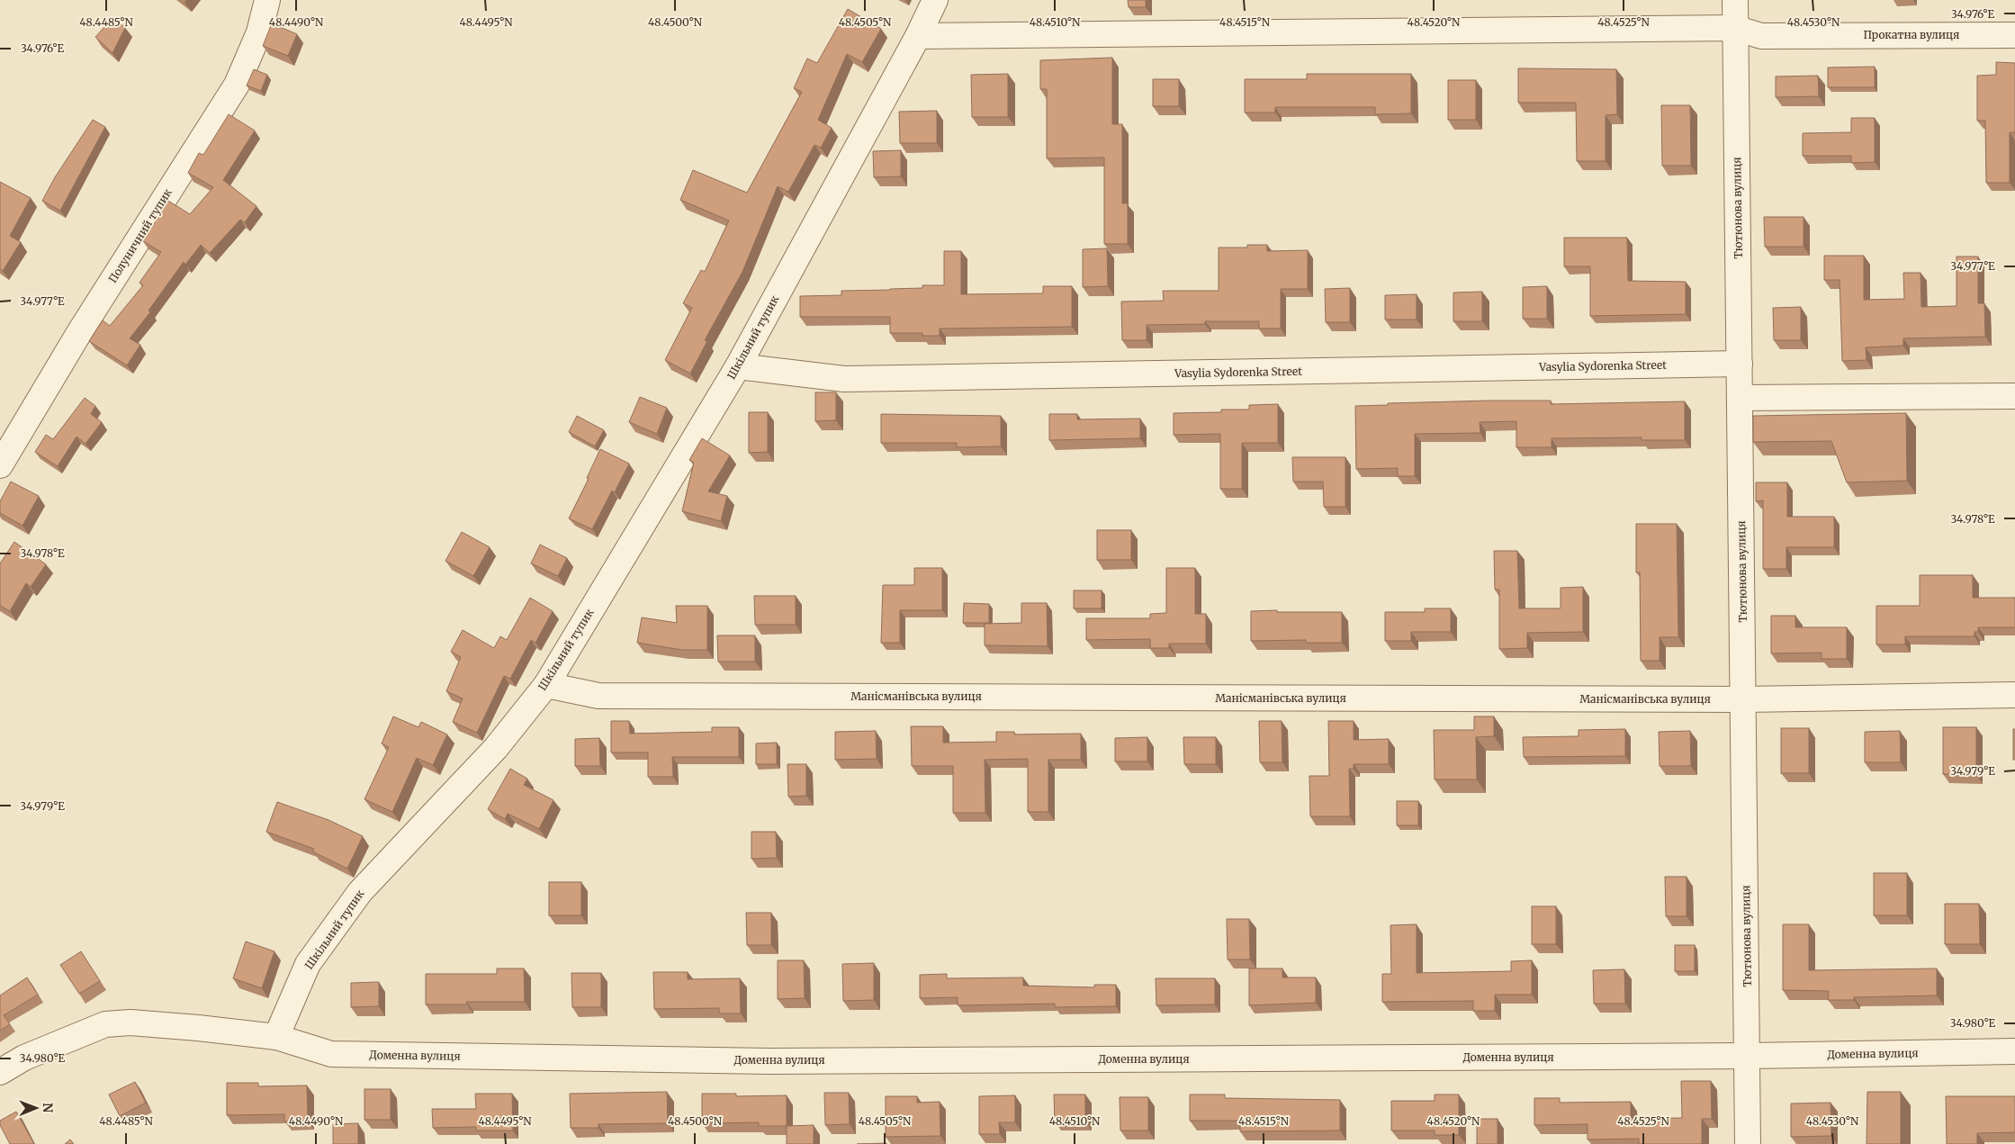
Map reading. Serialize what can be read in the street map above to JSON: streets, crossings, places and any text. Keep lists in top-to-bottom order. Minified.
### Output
{"streets":{"street":["Прокатна вулиця","Тютюнова вулиця","Полуничний тупик","Шкільний тупик","Vasylia Sydorenka Street","Манісманівська вулиця","Доменна вулиця"]},"crossings":[["Прокатна вулиця","Тютюнова вулиця"],["Прокатна вулиця","Шкільний тупик"],["Тютюнова вулиця","Vasylia Sydorenka Street"],["Тютюнова вулиця","Манісманівська вулиця"],["Тютюнова вулиця","Доменна вулиця"],["Шкільний тупик","Vasylia Sydorenka Street"],["Шкільний тупик","Манісманівська вулиця"],["Шкільний тупик","Доменна вулиця"]],"north":"right","coordinates":["34.976°E","48.4485°N","48.4490°N","48.4495°N","48.4500°N","48.4505°N","48.4510°N","48.4515°N","48.4520°N","48.4525°N","48.4530°N","34.977°E","34.978°E","34.979°E","34.980°E"]}
